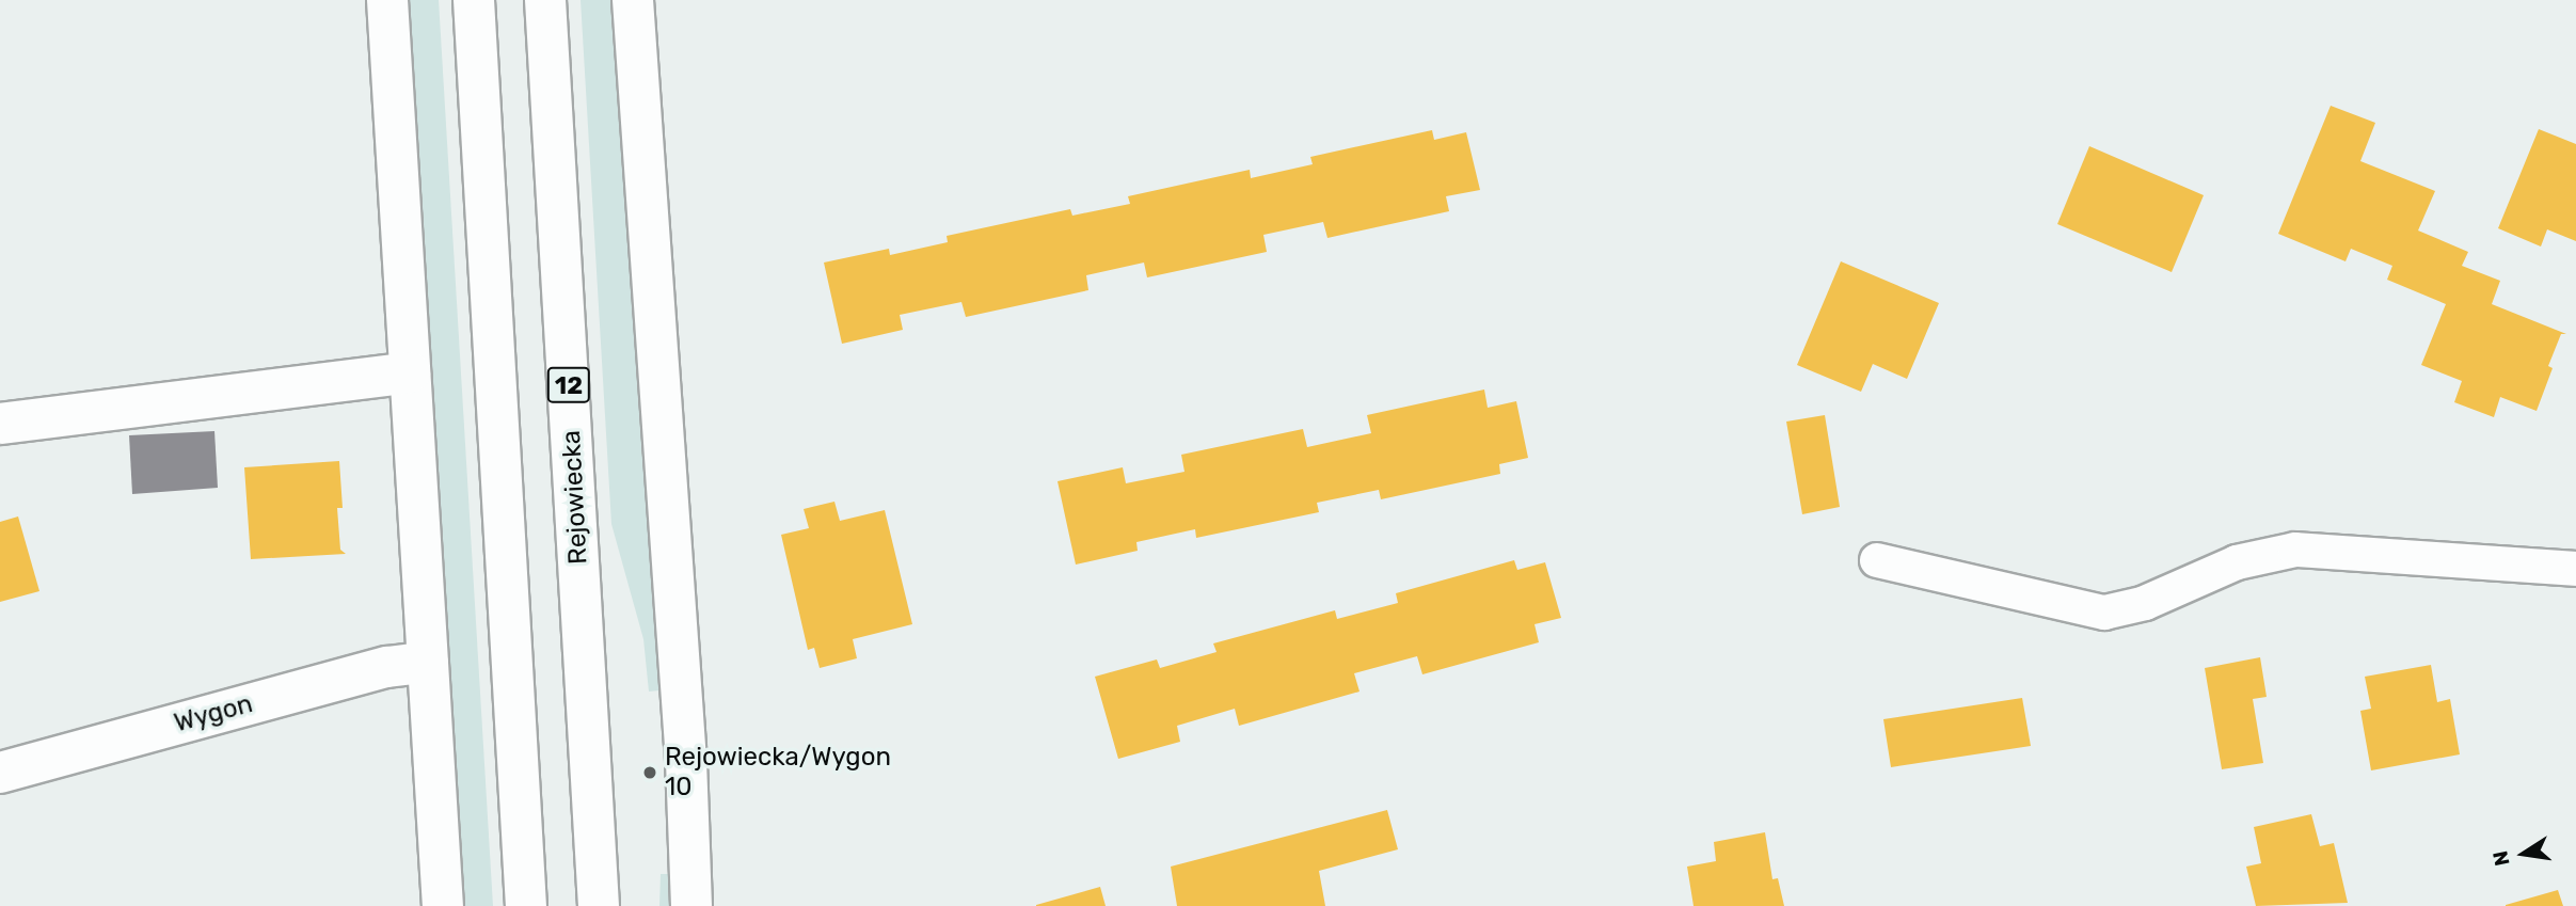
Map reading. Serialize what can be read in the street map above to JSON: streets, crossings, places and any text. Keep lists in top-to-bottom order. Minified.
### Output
{"streets":{"main road":["12","Rejowiecka","Wygon"]},"places":["Rejowiecka/Wygon 10"],"north":"left"}
